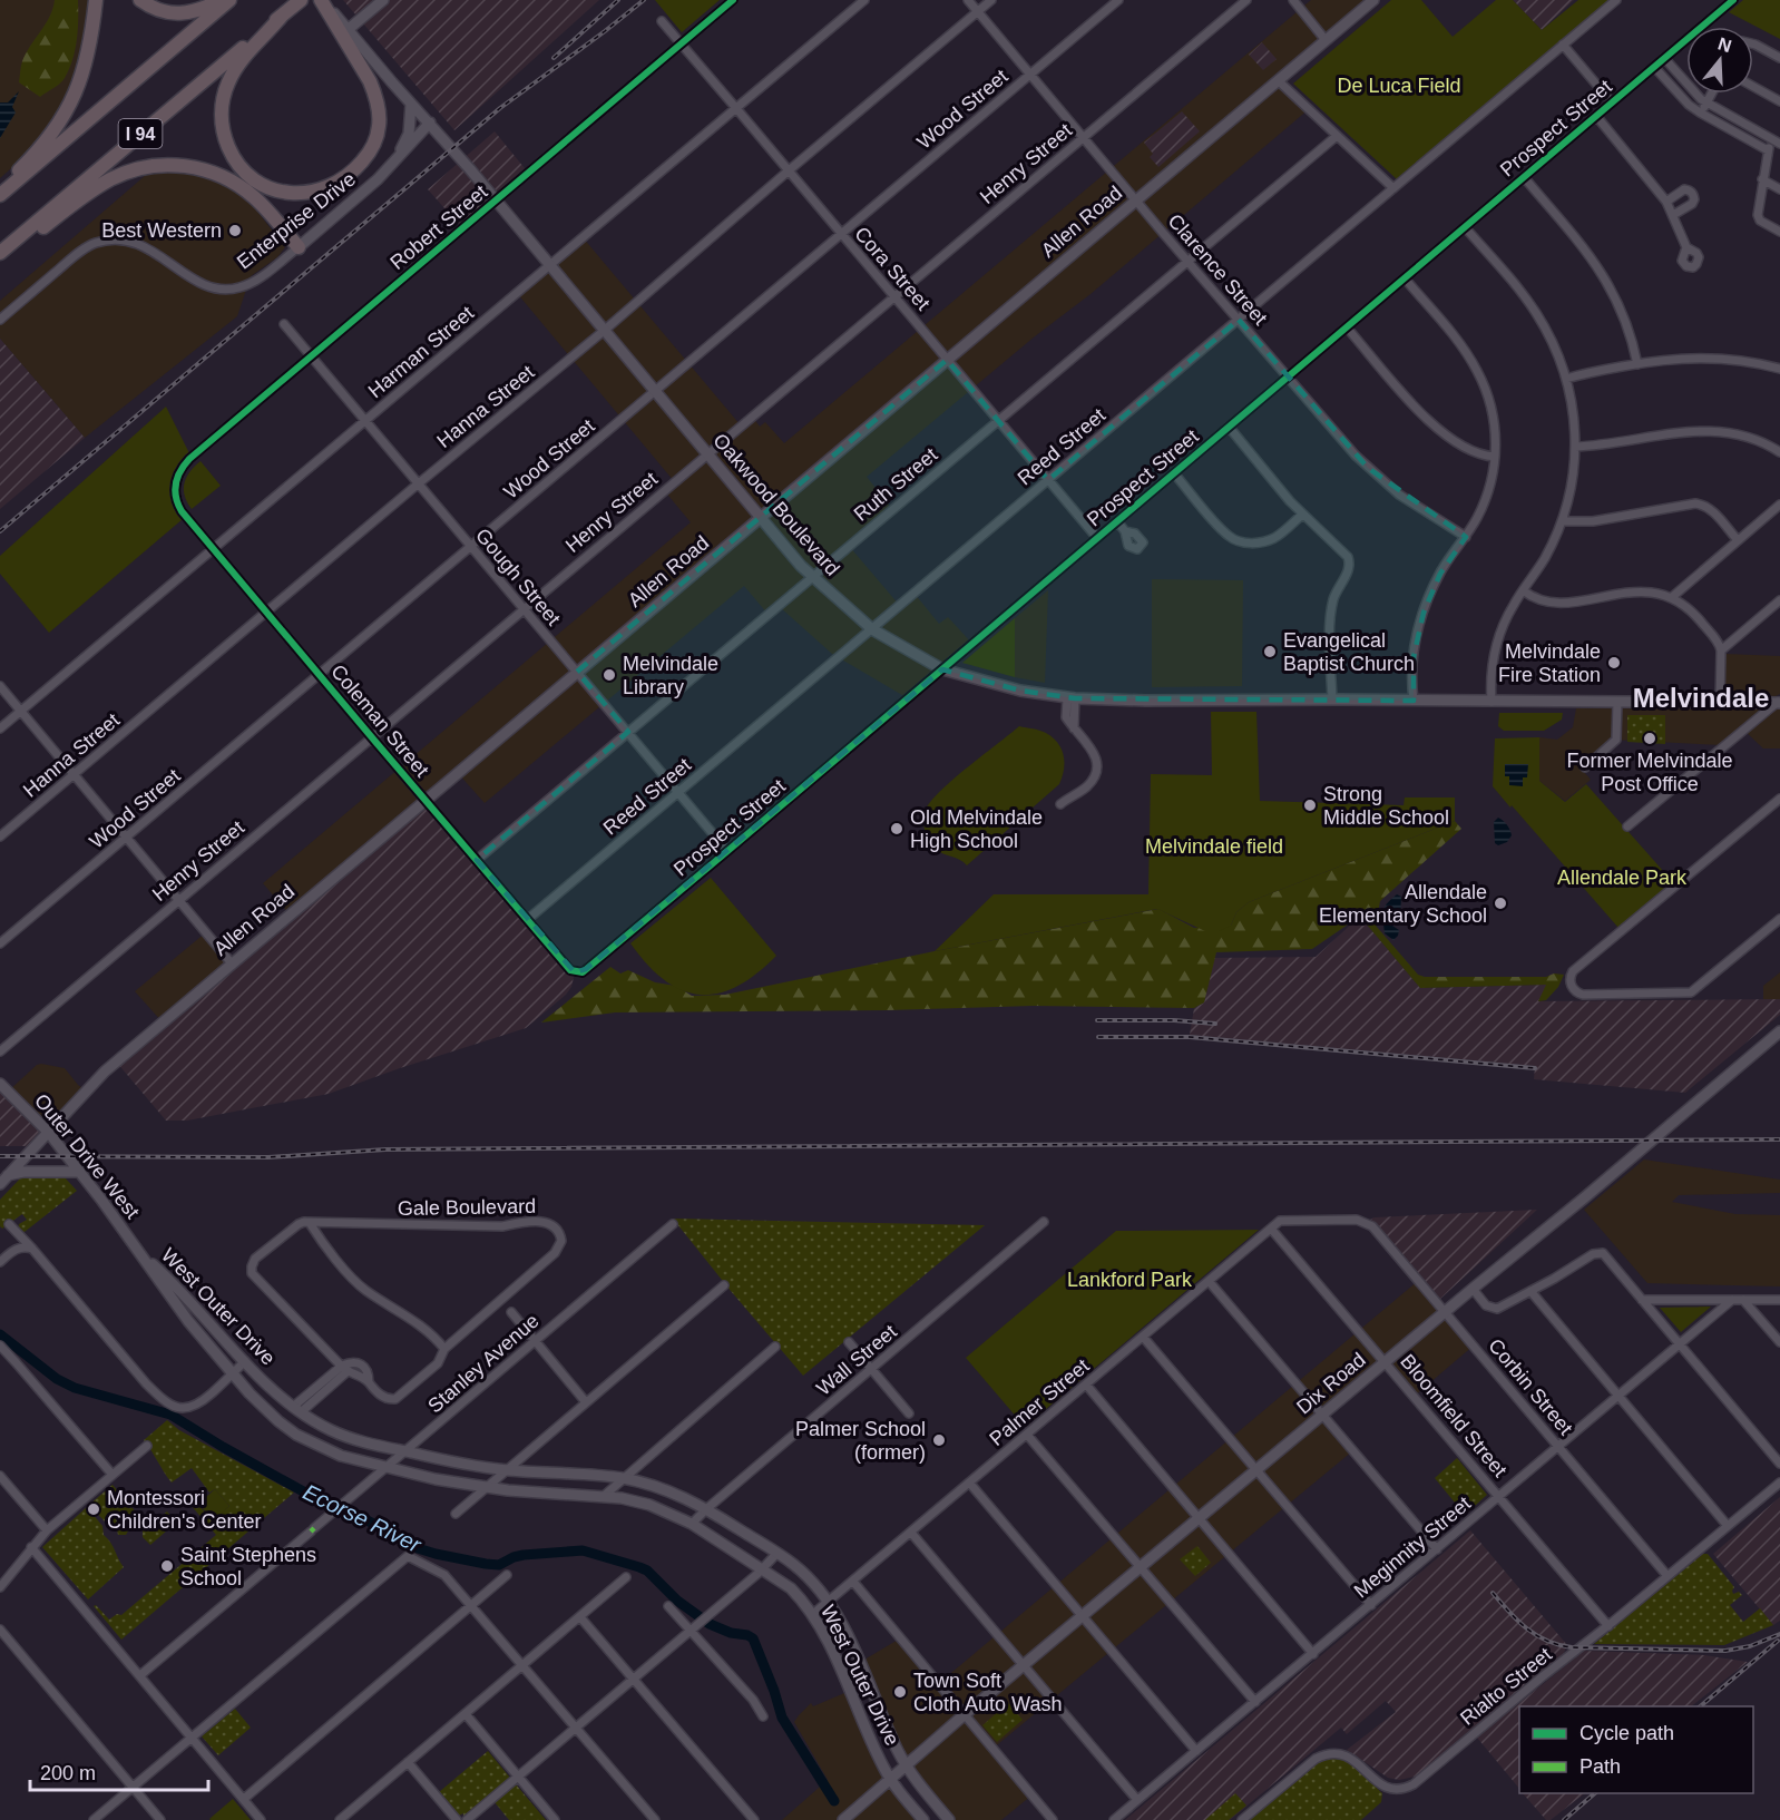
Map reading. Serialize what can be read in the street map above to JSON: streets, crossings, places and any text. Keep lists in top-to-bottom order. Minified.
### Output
{"streets":{"highway":["I 94"],"main road":["Enterprise Drive","Allen Road","Oakwood Boulevard","Outer Drive West","West Outer Drive","Dix Road"],"street":["Wood Street","Prospect Street","Henry Street","Robert Street","Cora Street","Clarence Street","Harman Street","Hanna Street","Reed Street","Ruth Street","Gough Street","Coleman Street","Gale Boulevard","Wall Street","Stanley Avenue","Corbin Street","Palmer Street","Bloomfield Street","Meginnity Street","Rialto Street"]},"crossings":[["Wood Street","Cora Street"],["Wood Street","Clarence Street"],["Wood Street","Oakwood Boulevard"],["Wood Street","Gough Street"],["Wood Street","Coleman Street"],["Prospect Street","Cora Street"],["Prospect Street","Clarence Street"],["Prospect Street","Oakwood Boulevard"],["Prospect Street","Gough Street"],["Prospect Street","Coleman Street"],["Henry Street","Cora Street"],["Henry Street","Clarence Street"],["Henry Street","Oakwood Boulevard"],["Henry Street","Gough Street"],["Henry Street","Coleman Street"],["Enterprise Drive","Oakwood Boulevard"],["Allen Road","Cora Street"],["Allen Road","Clarence Street"],["Allen Road","Oakwood Boulevard"],["Allen Road","Gough Street"],["Allen Road","Coleman Street"],["Allen Road","Outer Drive West"],["Robert Street","Cora Street"],["Robert Street","Oakwood Boulevard"],["Robert Street","Gough Street"],["Robert Street","Coleman Street"],["Cora Street","Harman Street"],["Cora Street","Hanna Street"],["Cora Street","Reed Street"],["Cora Street","Ruth Street"],["Clarence Street","Hanna Street"],["Clarence Street","Reed Street"],["Clarence Street","Ruth Street"],["Harman Street","Oakwood Boulevard"],["Harman Street","Gough Street"],["Harman Street","Coleman Street"],["Hanna Street","Oakwood Boulevard"],["Hanna Street","Gough Street"],["Hanna Street","Coleman Street"],["Reed Street","Oakwood Boulevard"],["Reed Street","Gough Street"],["Reed Street","Coleman Street"],["Ruth Street","Oakwood Boulevard"],["Ruth Street","Gough Street"],["Ruth Street","Coleman Street"],["Outer Drive West","West Outer Drive"],["West Outer Drive","Wall Street"],["West Outer Drive","Stanley Avenue"],["West Outer Drive","Dix Road"],["West Outer Drive","Palmer Street"],["Dix Road","Corbin Street"],["Dix Road","Bloomfield Street"],["Corbin Street","Palmer Street"],["Corbin Street","Bloomfield Street"],["Corbin Street","Meginnity Street"],["Corbin Street","Rialto Street"],["Palmer Street","Bloomfield Street"],["Bloomfield Street","Meginnity Street"],["Bloomfield Street","Rialto Street"]],"districts":["Melvindale"],"water":["Ecorse River"],"parks":["De Luca Field","Melvindale field","Allendale Park","Lankford Park"],"places":["Best Western","Evangelical Baptist Church","Melvindale Fire Station","Melvindale Library","Former Melvindale Post Office","Strong Middle School","Old Melvindale High School","Allendale Elementary School","Palmer School (former)","Montessori Children's Center","Saint Stephens School","Town Soft Cloth Auto Wash"],"legend":["Cycle path","Path"],"scale_bar":"200 m","north":"top"}
